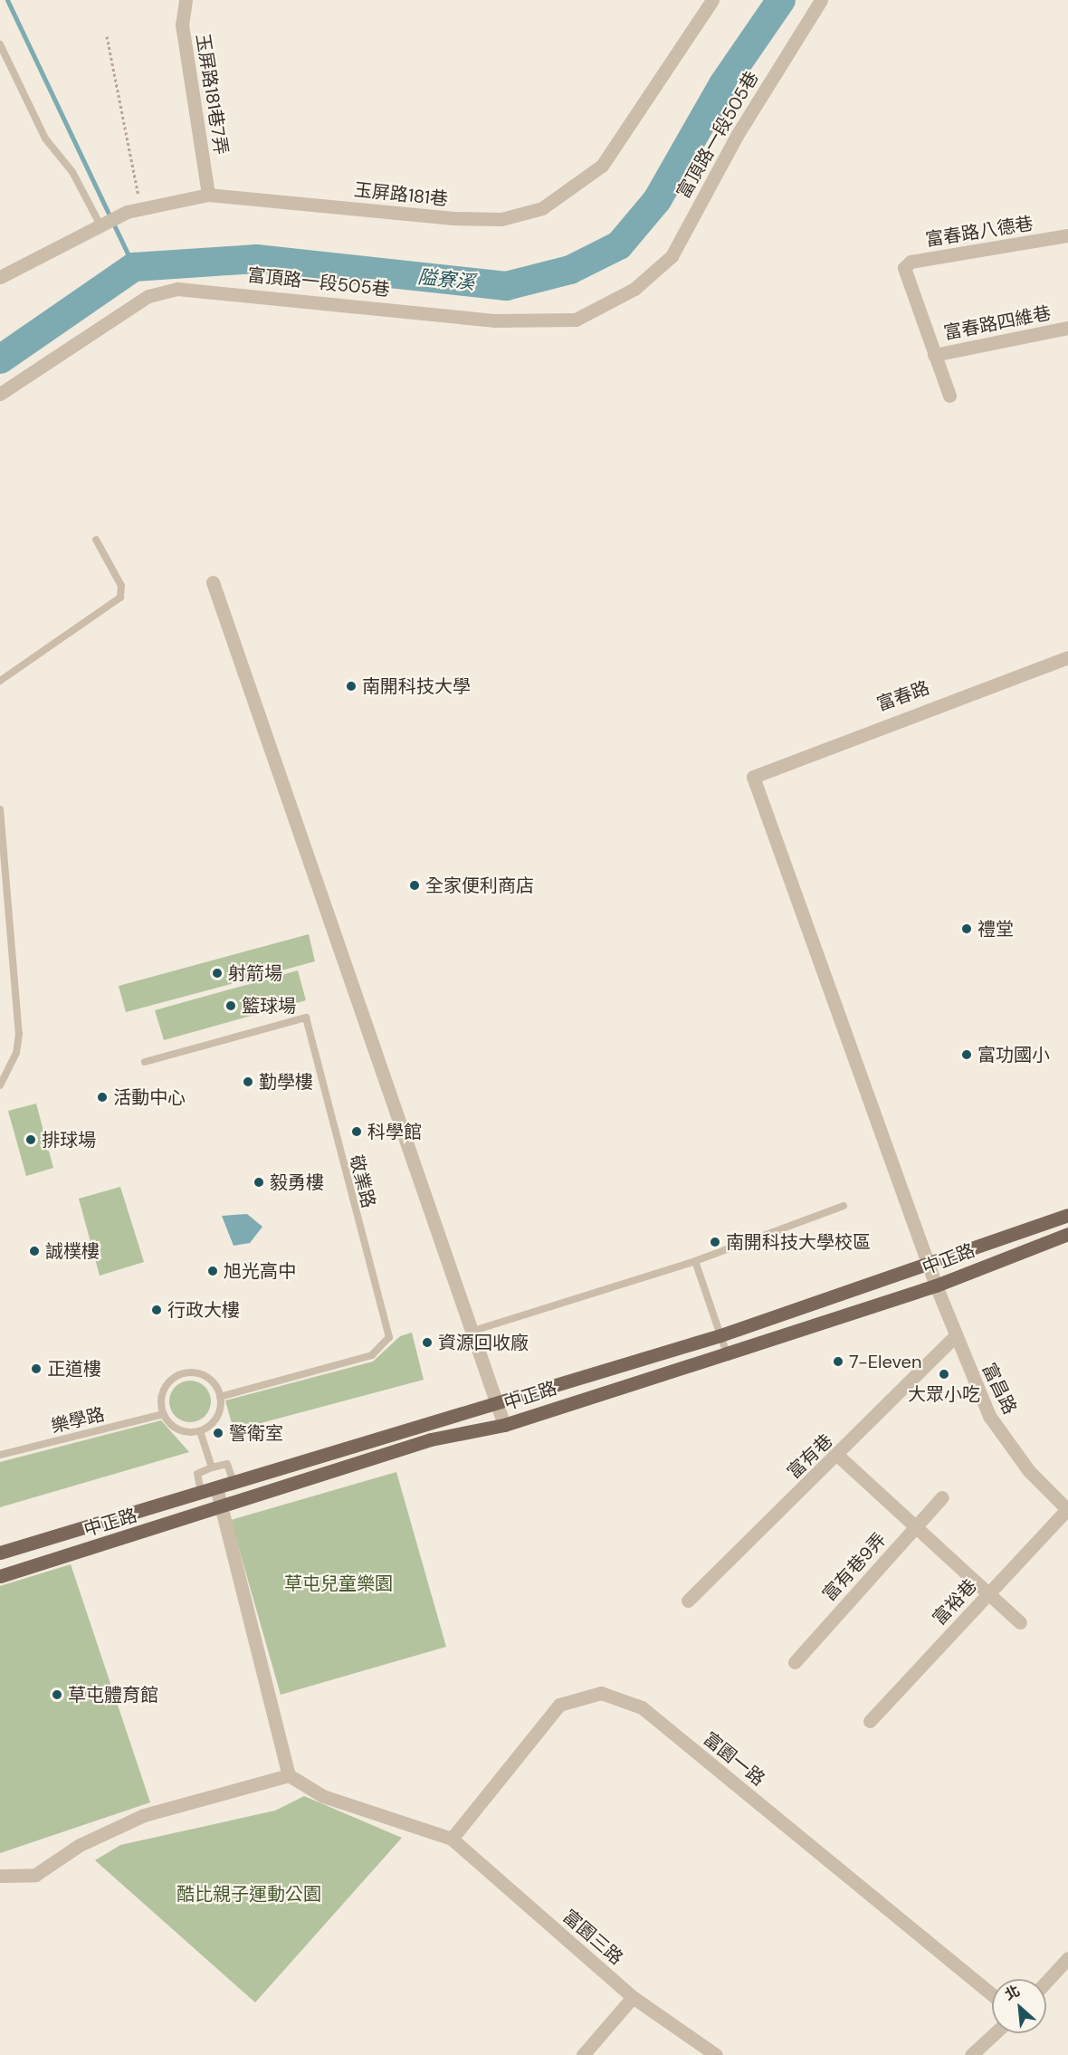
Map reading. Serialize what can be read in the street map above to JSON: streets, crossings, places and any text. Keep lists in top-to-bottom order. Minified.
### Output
{"streets":{"main road":["中正路"],"street":["玉屏路181巷7弄","富頂路一段505巷","玉屏路181巷","富春路八德巷","富春路四維巷","富春路","富昌路","富有巷","富有巷9弄","富裕巷","富園一路","富園三路"],"lane":["敬業路","樂學路"]},"crossings":[["玉屏路181巷7弄","玉屏路181巷"],["富春路八德巷","富春路四維巷"],["富春路","富昌路"],["敬業路","樂學路"],["中正路","富昌路"],["富昌路","富有巷"],["富昌路","富裕巷"],["富園一路","富園三路"]],"water":["隘寮溪"],"parks":["草屯兒童樂園","酷比親子運動公園"],"places":["南開科技大學","全家便利商店","禮堂","射箭場","籃球場","富功國小","勤學樓","活動中心","科學館","排球場","毅勇樓","南開科技大學校區","誠樸樓","旭光高中","行政大樓","資源回收廠","7-Eleven","正道樓","大眾小吃","警衛室","草屯體育館"],"north":"top left"}
